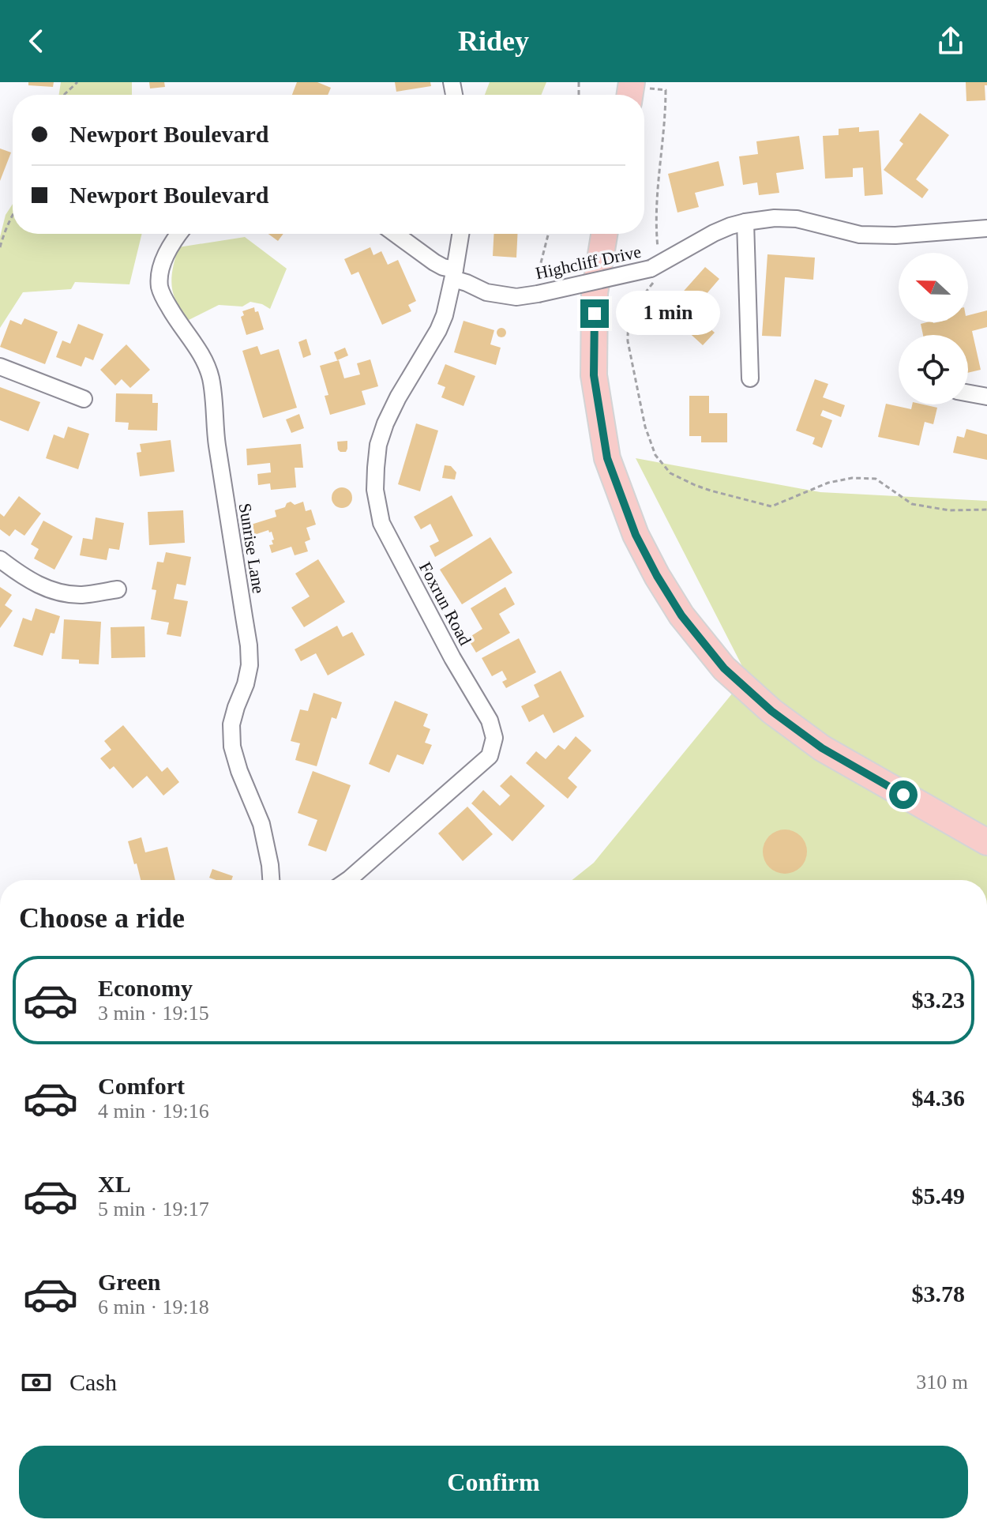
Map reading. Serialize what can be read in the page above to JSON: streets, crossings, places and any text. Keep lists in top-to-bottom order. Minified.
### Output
{"streets":{"street":["Highcliff Drive","Sunrise Lane","Foxrun Road"]},"crossings":[["Highcliff Drive","Foxrun Road"]],"north":"left","page":{"header":"Ridey","banner":["Newport Boulevard","Newport Boulevard"],"bubble":"1 min","heading":"Choose a ride","list":[{"name":"Economy","note":"3 min · 19:15","value":"$3.23"},{"name":"Comfort","note":"4 min · 19:16","value":"$4.36"},{"name":"XL","note":"5 min · 19:17","value":"$5.49"},{"name":"Green","note":"6 min · 19:18","value":"$3.78"}],"pay":["Cash","310 m"],"buttons":"Confirm"}}
